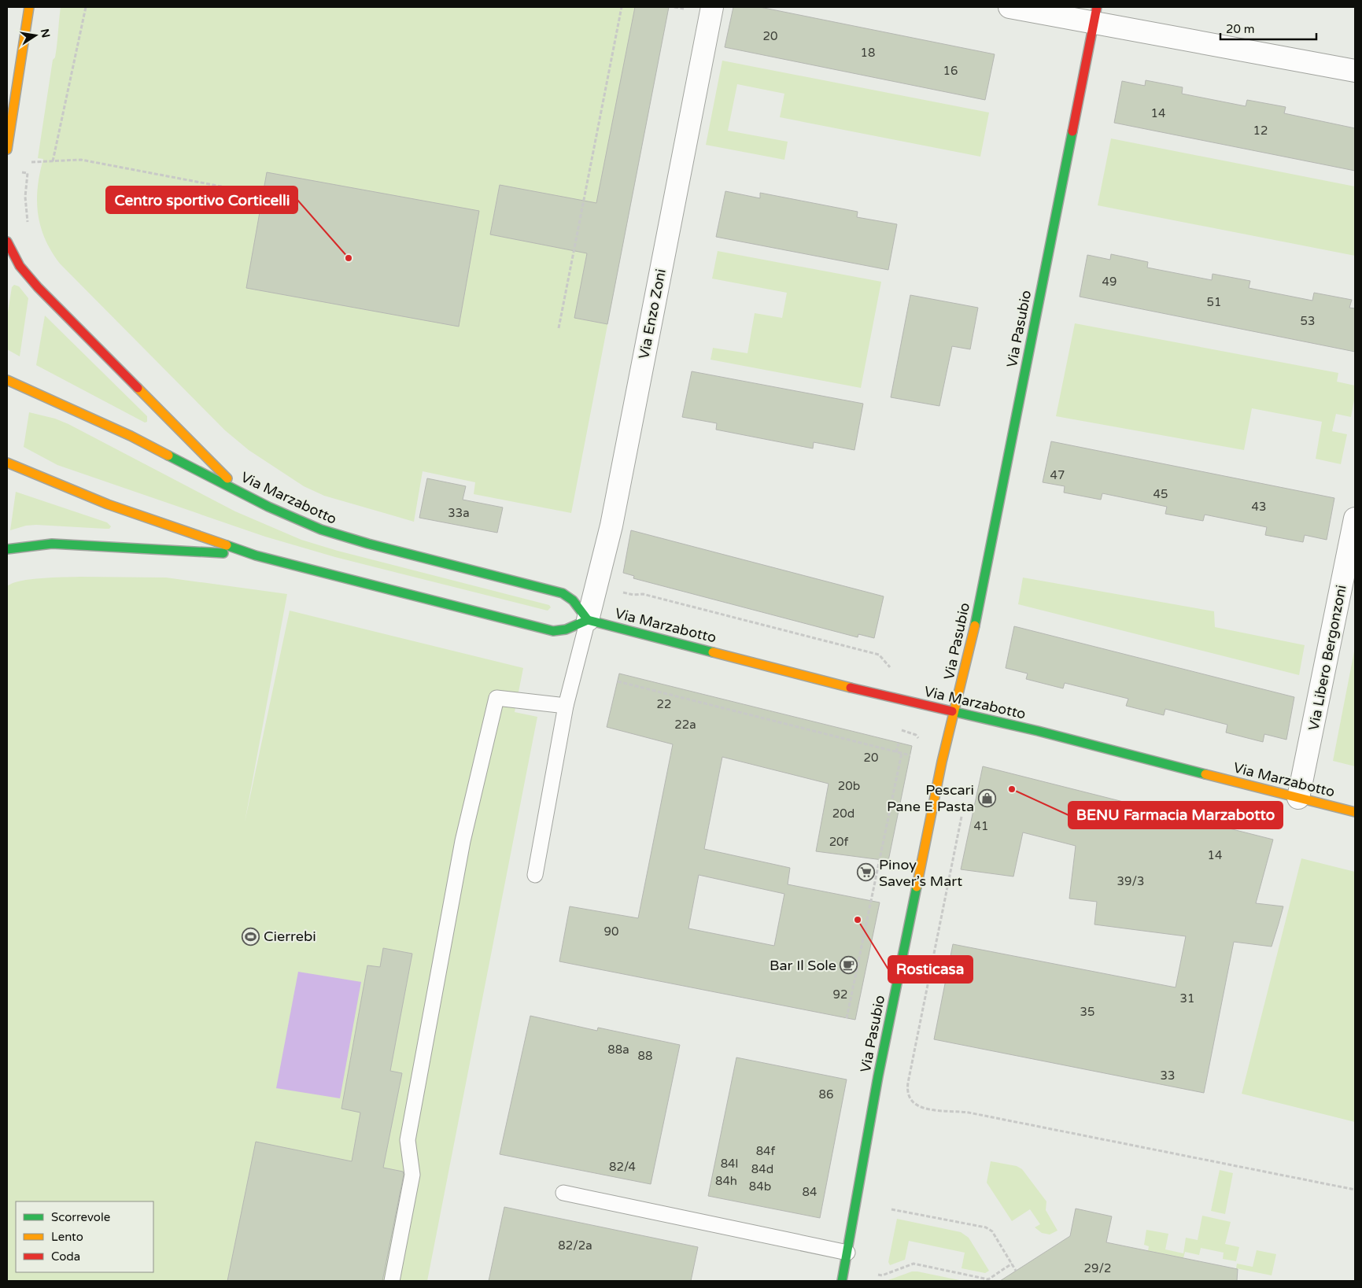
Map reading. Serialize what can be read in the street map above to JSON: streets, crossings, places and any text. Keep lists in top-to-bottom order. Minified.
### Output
{"streets":{"street":["Via Enzo Zoni","Via Pasubio","Via Marzabotto","Via Libero Bergonzoni"]},"crossings":[["Via Enzo Zoni","Via Marzabotto"],["Via Pasubio","Via Marzabotto"],["Via Marzabotto","Via Libero Bergonzoni"]],"places":{"other":["Centro sportivo Corticelli","BENU Farmacia Marzabotto","Rosticasa"],"shop":["Pescari Pane E Pasta"],"supermarket":["Pinoy Saver’s Mart"],"sports":["Cierrebi"],"cafe":["Bar Il Sole"]},"house_numbers":["20","18","16","14","12","49","51","53","47","45","43","33a","22","22a","20","20b","20d","41","20f","14","39/3","90","92","31","35","88a","88","33","86","84f","84l","82/4","84d","84h","84b","84","82/2a","29/2"],"legend":["Scorrevole","Lento","Coda"],"scale_bar":"20 m","north":"right"}
